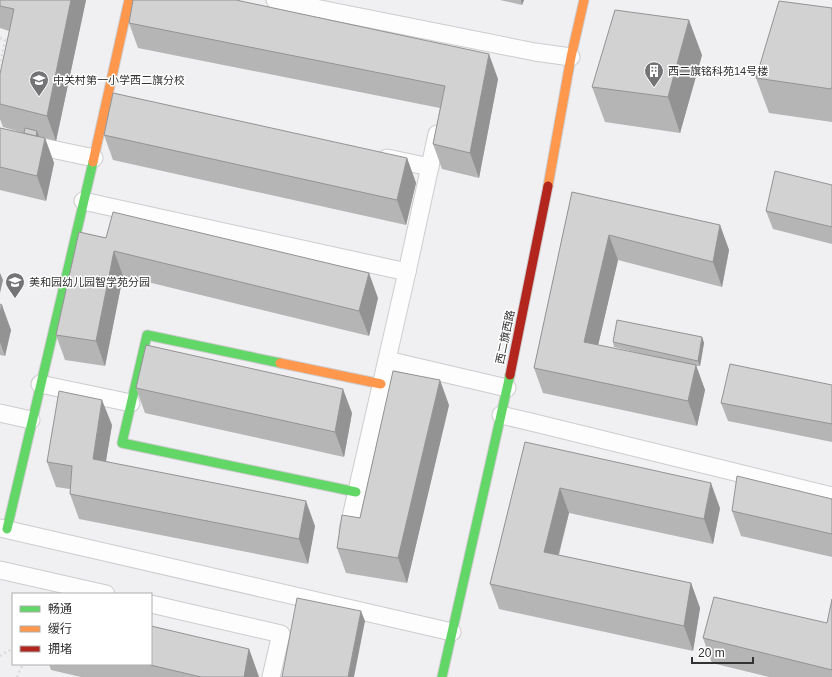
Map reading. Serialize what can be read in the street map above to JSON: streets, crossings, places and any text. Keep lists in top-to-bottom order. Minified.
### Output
{"streets":{"street":["西二旗西路"]},"places":{"building":["西二旗铭科苑14号楼"],"school or university":["中关村第一小学西二旗分校","美和园幼儿园智学苑分园"]},"legend":["畅通","缓行","拥堵"],"scale_bar":"20 m"}
